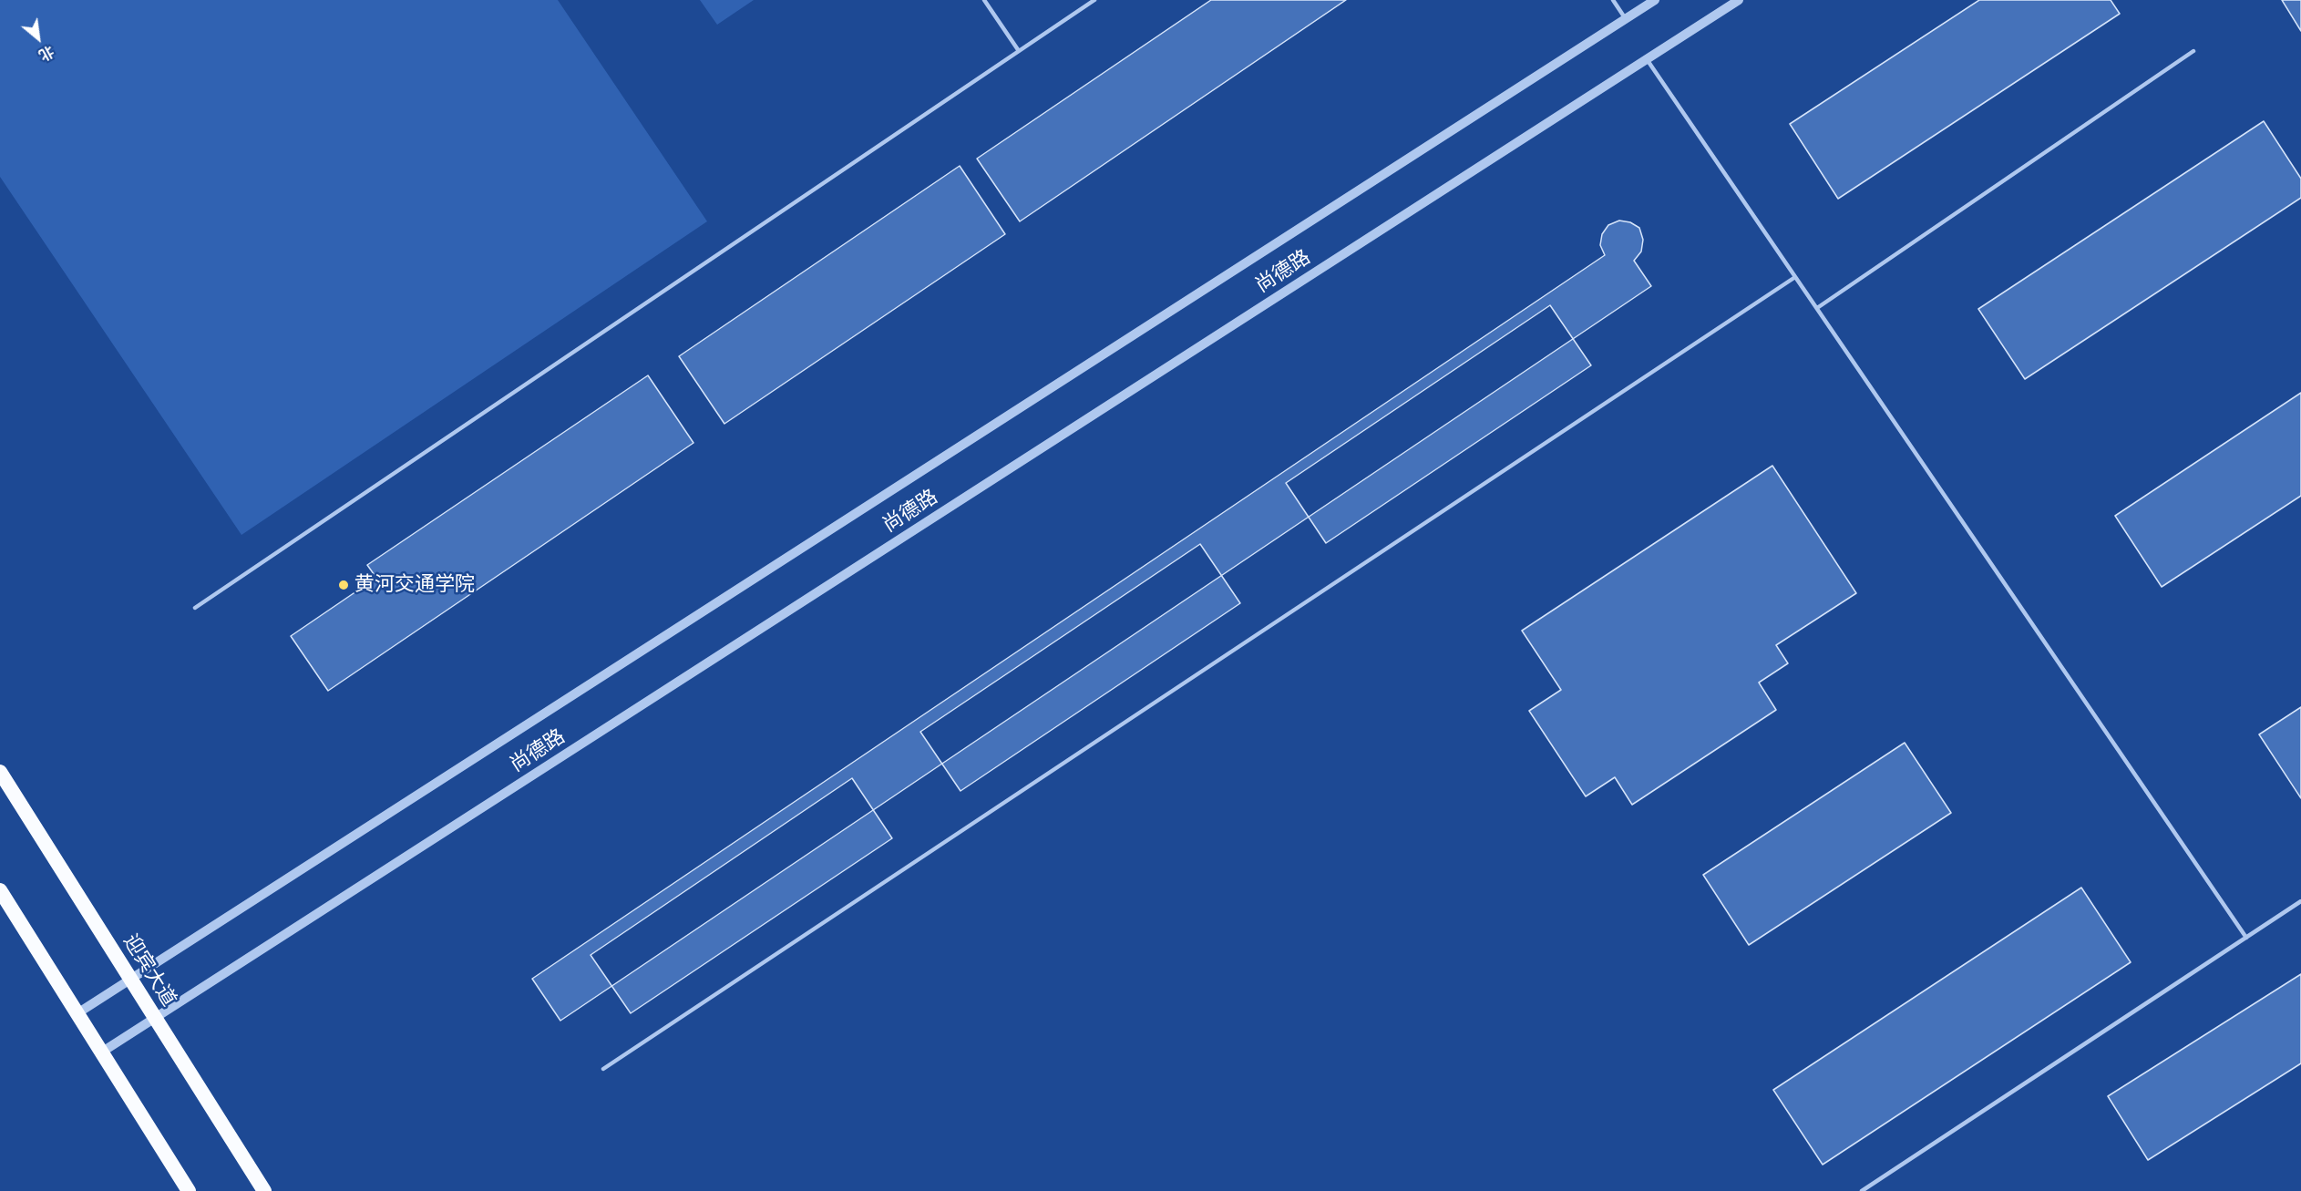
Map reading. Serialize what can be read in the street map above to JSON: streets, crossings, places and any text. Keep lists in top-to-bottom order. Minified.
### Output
{"streets":{"highway":["迎宾大道"],"street":["尚德路"]},"crossings":[["尚德路","迎宾大道"]],"places":["黄河交通学院"],"north":"bottom right"}
